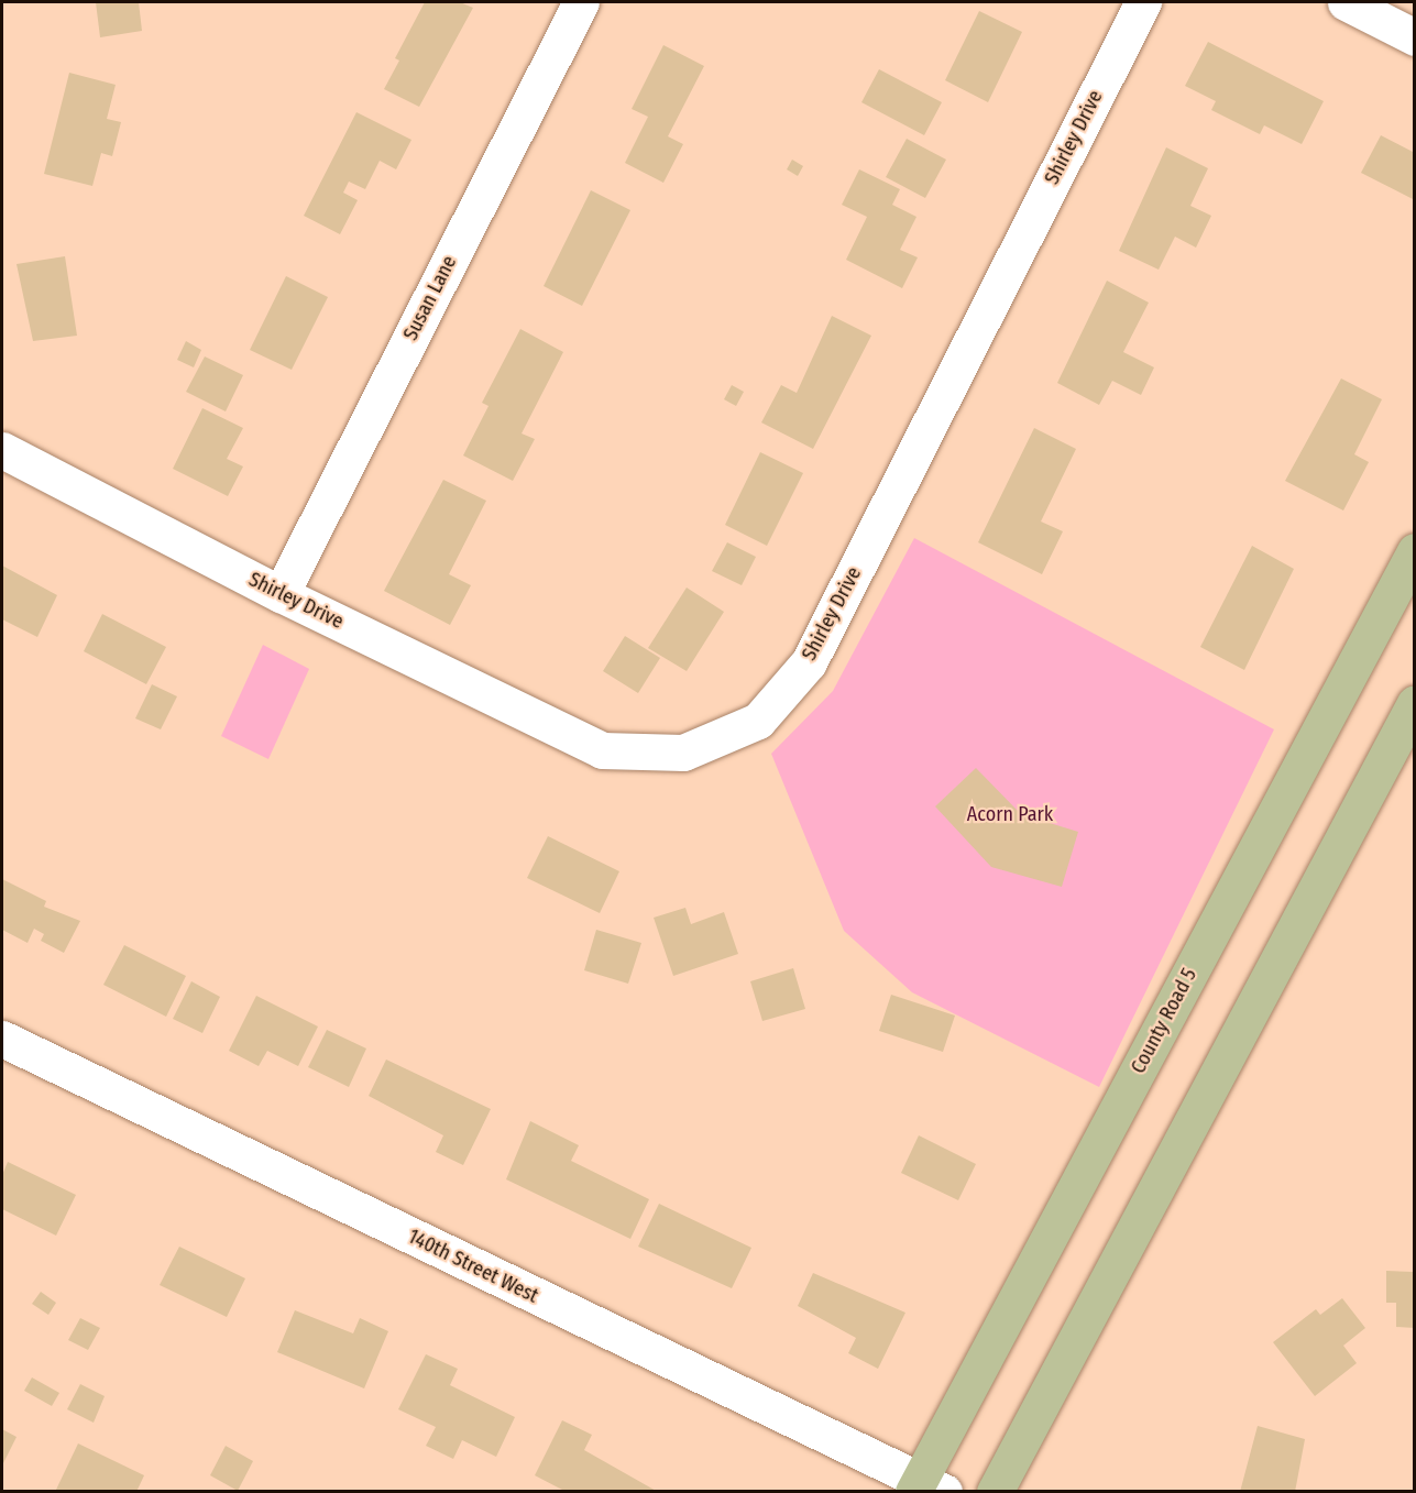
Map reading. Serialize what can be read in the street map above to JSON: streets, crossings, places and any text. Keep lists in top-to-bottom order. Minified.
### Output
{"streets":{"main road":["County Road 5"],"street":["Shirley Drive","Susan Lane","140th Street West"]},"crossings":[["Shirley Drive","Susan Lane"],["County Road 5","140th Street West"]],"parks":["Acorn Park"]}
